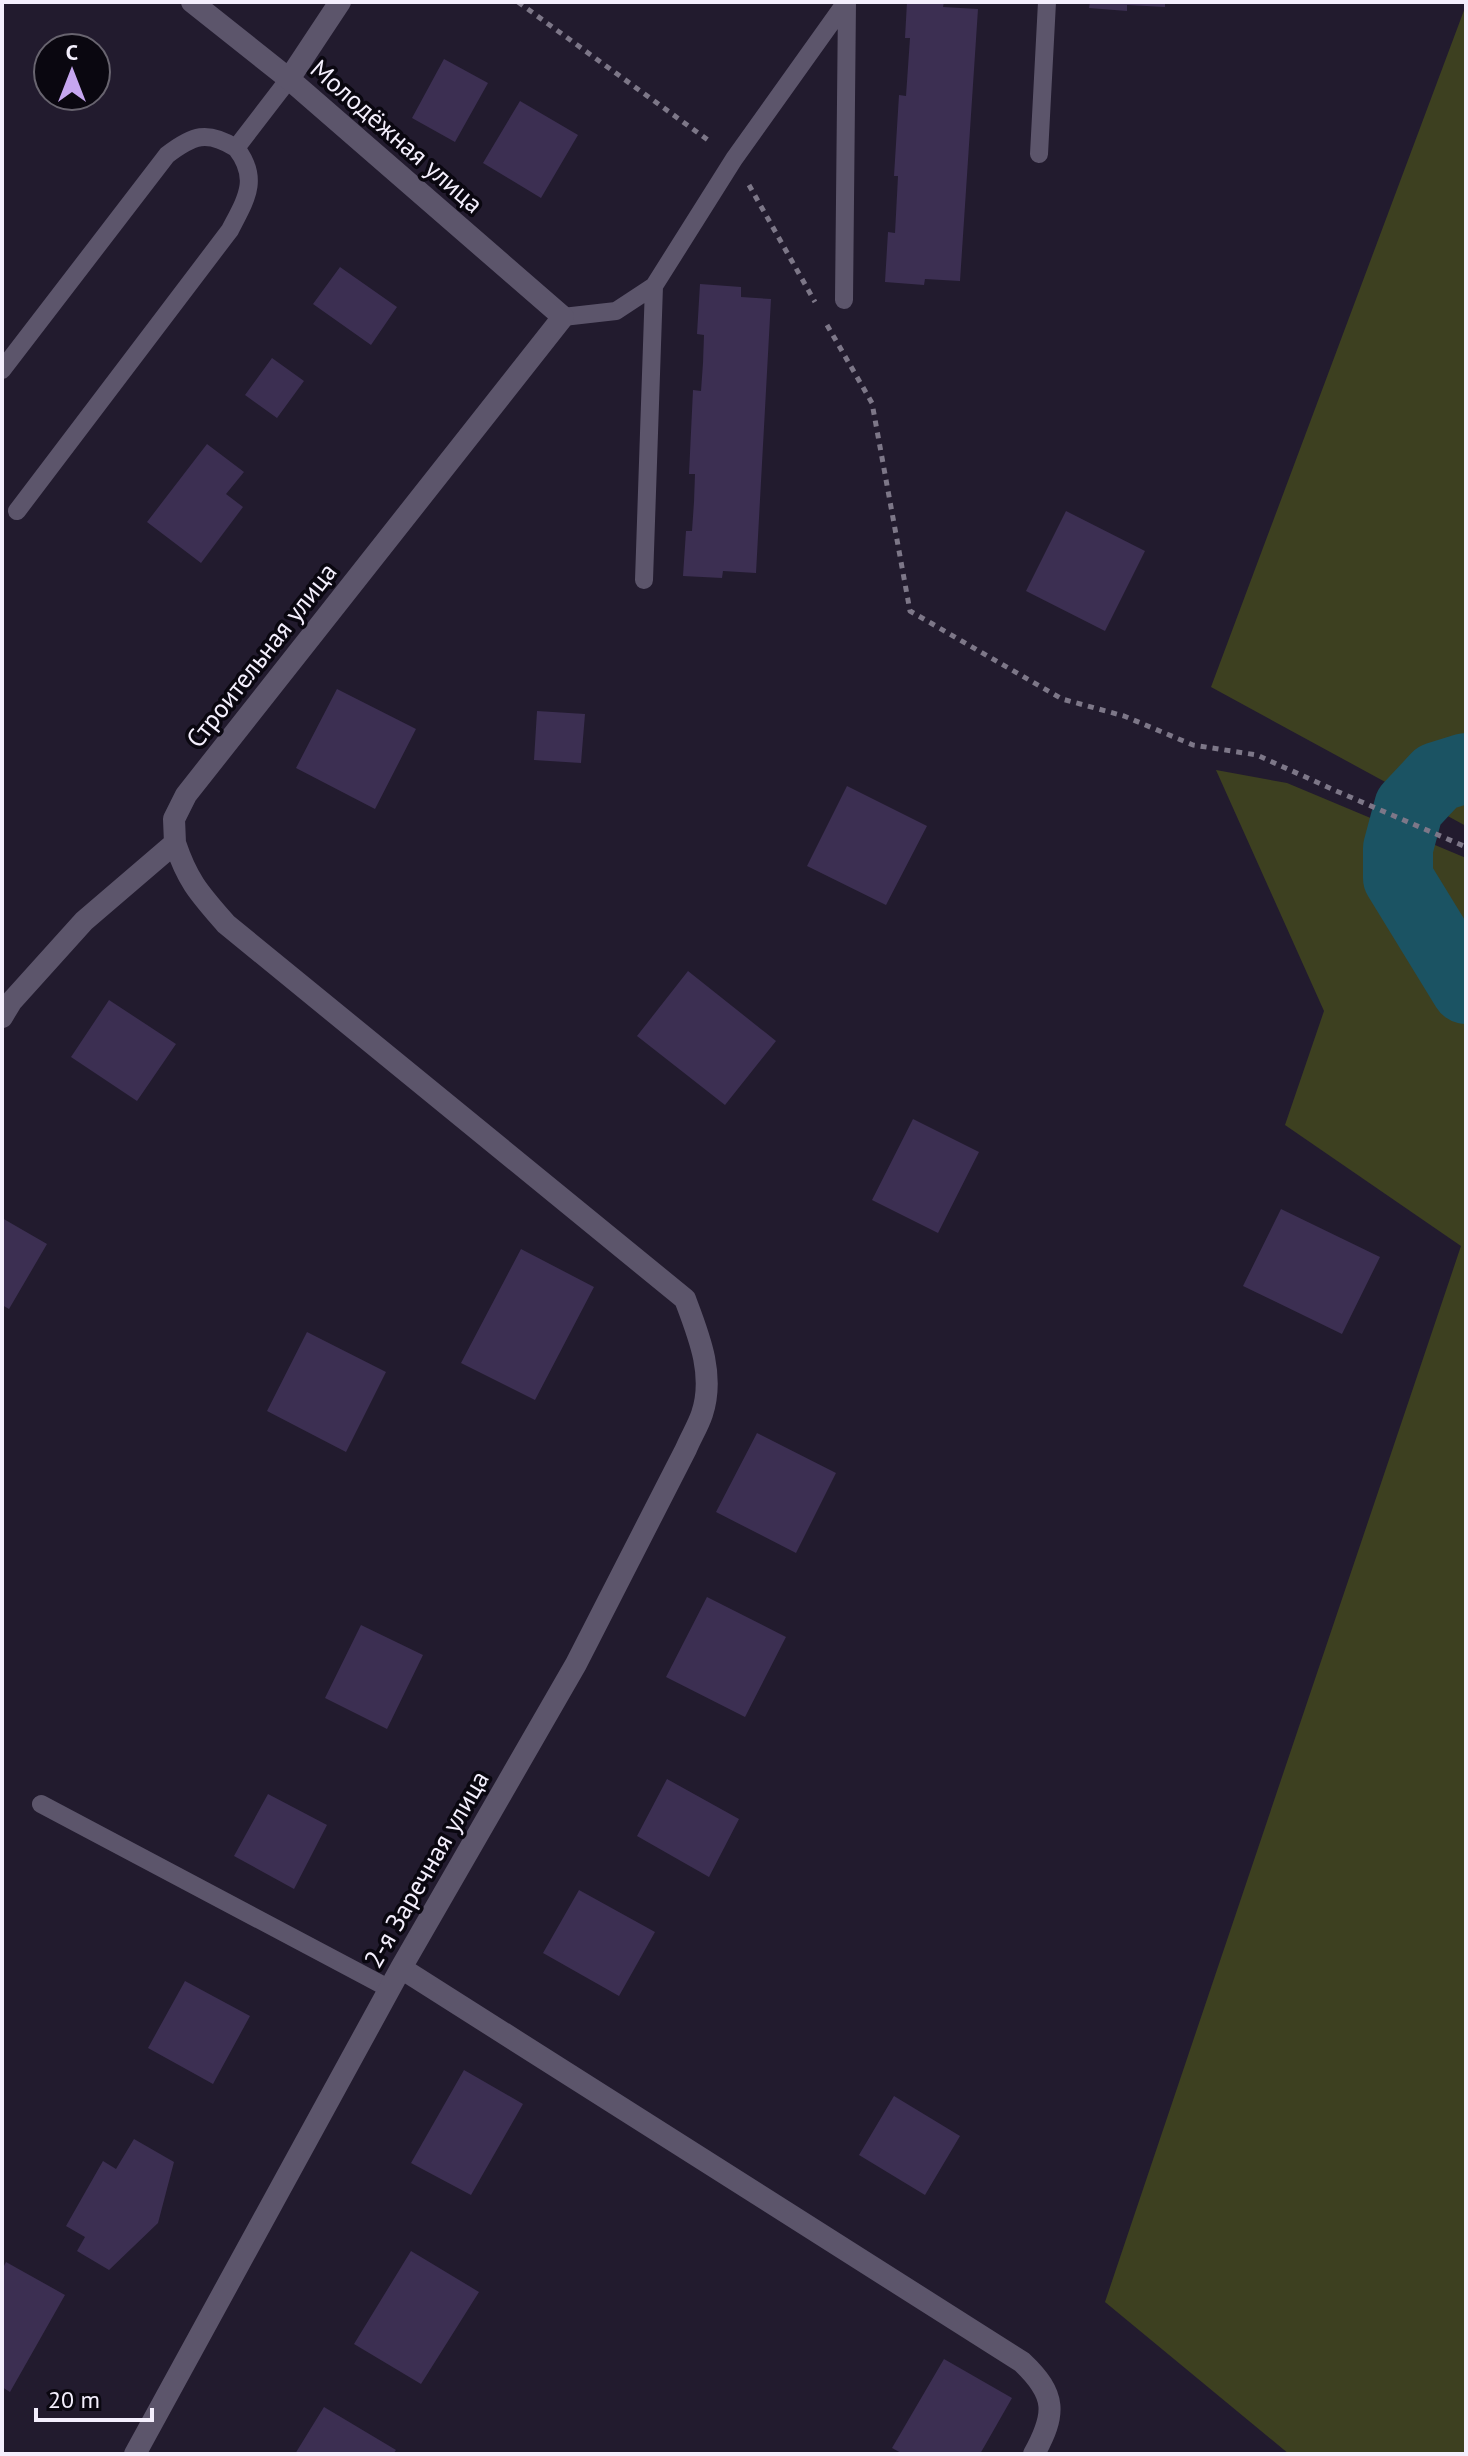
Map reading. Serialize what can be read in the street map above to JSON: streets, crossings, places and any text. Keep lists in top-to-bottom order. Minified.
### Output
{"streets":{"street":["Молодёжная улица","Строительная улица","2-я Заречная улица"]},"crossings":[["Молодёжная улица","Строительная улица"],["Строительная улица","2-я Заречная улица"]],"scale_bar":"20 m","north":"top"}
